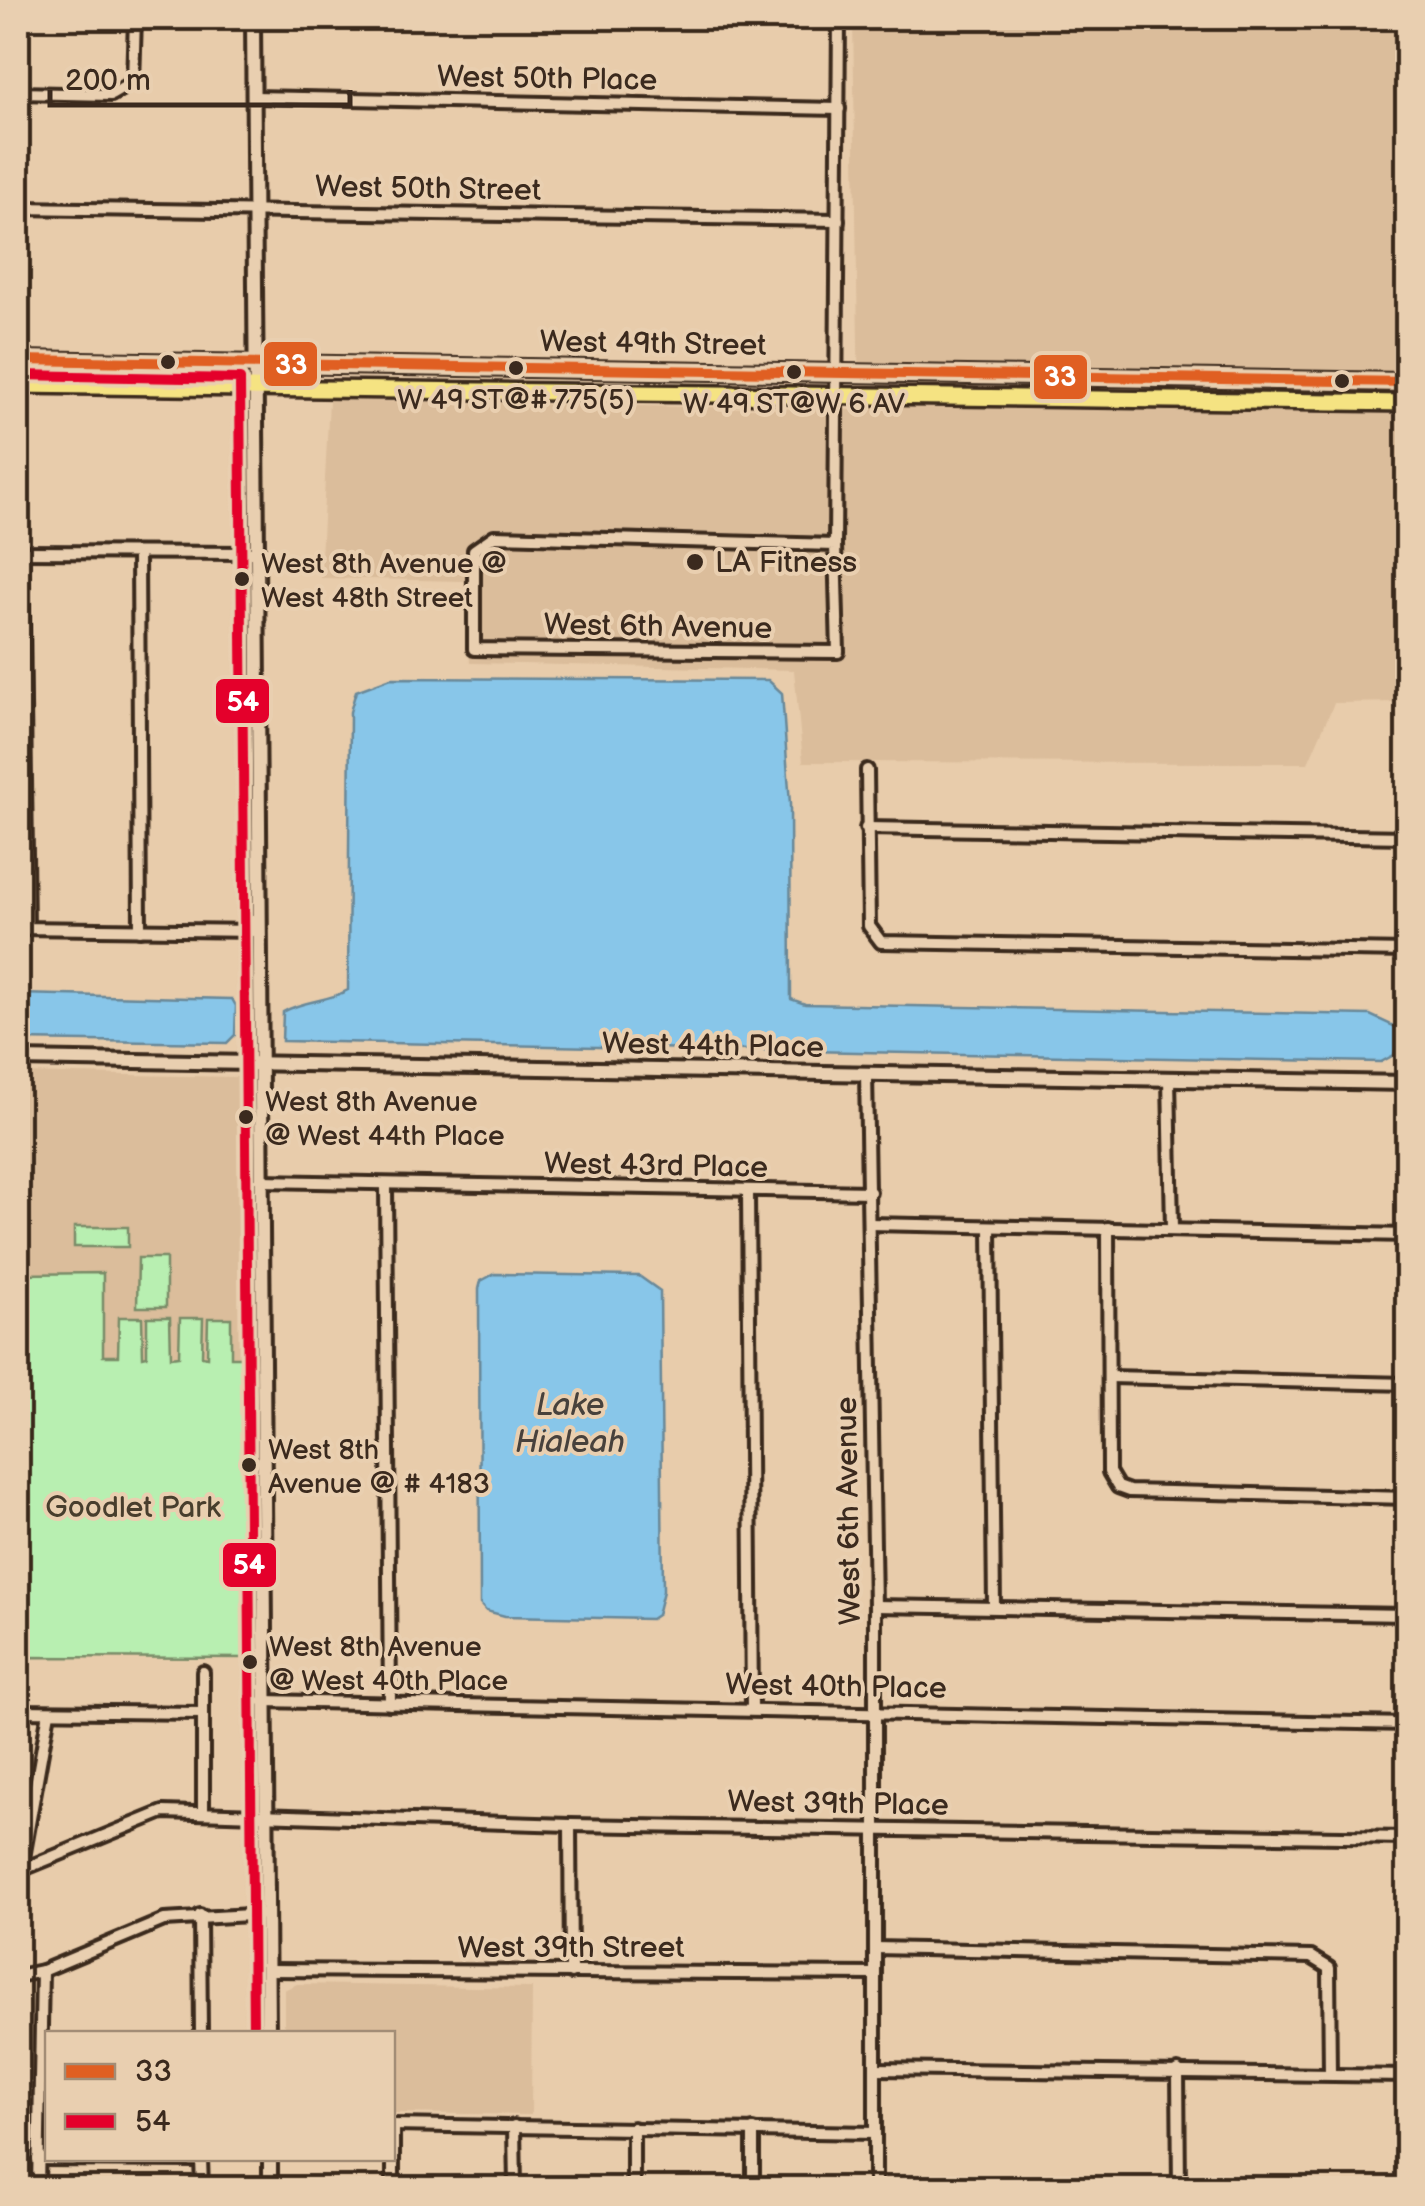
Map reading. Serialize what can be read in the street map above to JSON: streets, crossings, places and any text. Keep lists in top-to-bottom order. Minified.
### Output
{"streets":{"main road":["West 49th Street"],"street":["West 50th Place","West 50th Street","West 6th Avenue","West 44th Place","West 43rd Place","West 40th Place","West 39th Place","West 39th Street"]},"crossings":[["West 50th Place","West 6th Avenue"],["West 50th Street","West 6th Avenue"],["West 49th Street","West 6th Avenue"],["West 6th Avenue","West 44th Place"],["West 6th Avenue","West 43rd Place"],["West 6th Avenue","West 40th Place"],["West 6th Avenue","West 39th Place"],["West 6th Avenue","West 39th Street"]],"water":["Lake Hialeah"],"parks":["Goodlet Park"],"places":["W 49 ST@# 775(5)","W 49 ST@W 6 AV","LA Fitness","West 8th Avenue @ West 48th Street","West 8th Avenue @ West 44th Place","West 8th Avenue @ # 4183","West 8th Avenue @ West 40th Place"],"lines":["transit line 33","transit line 54"],"legend":["33","54"],"scale_bar":"200 m"}
